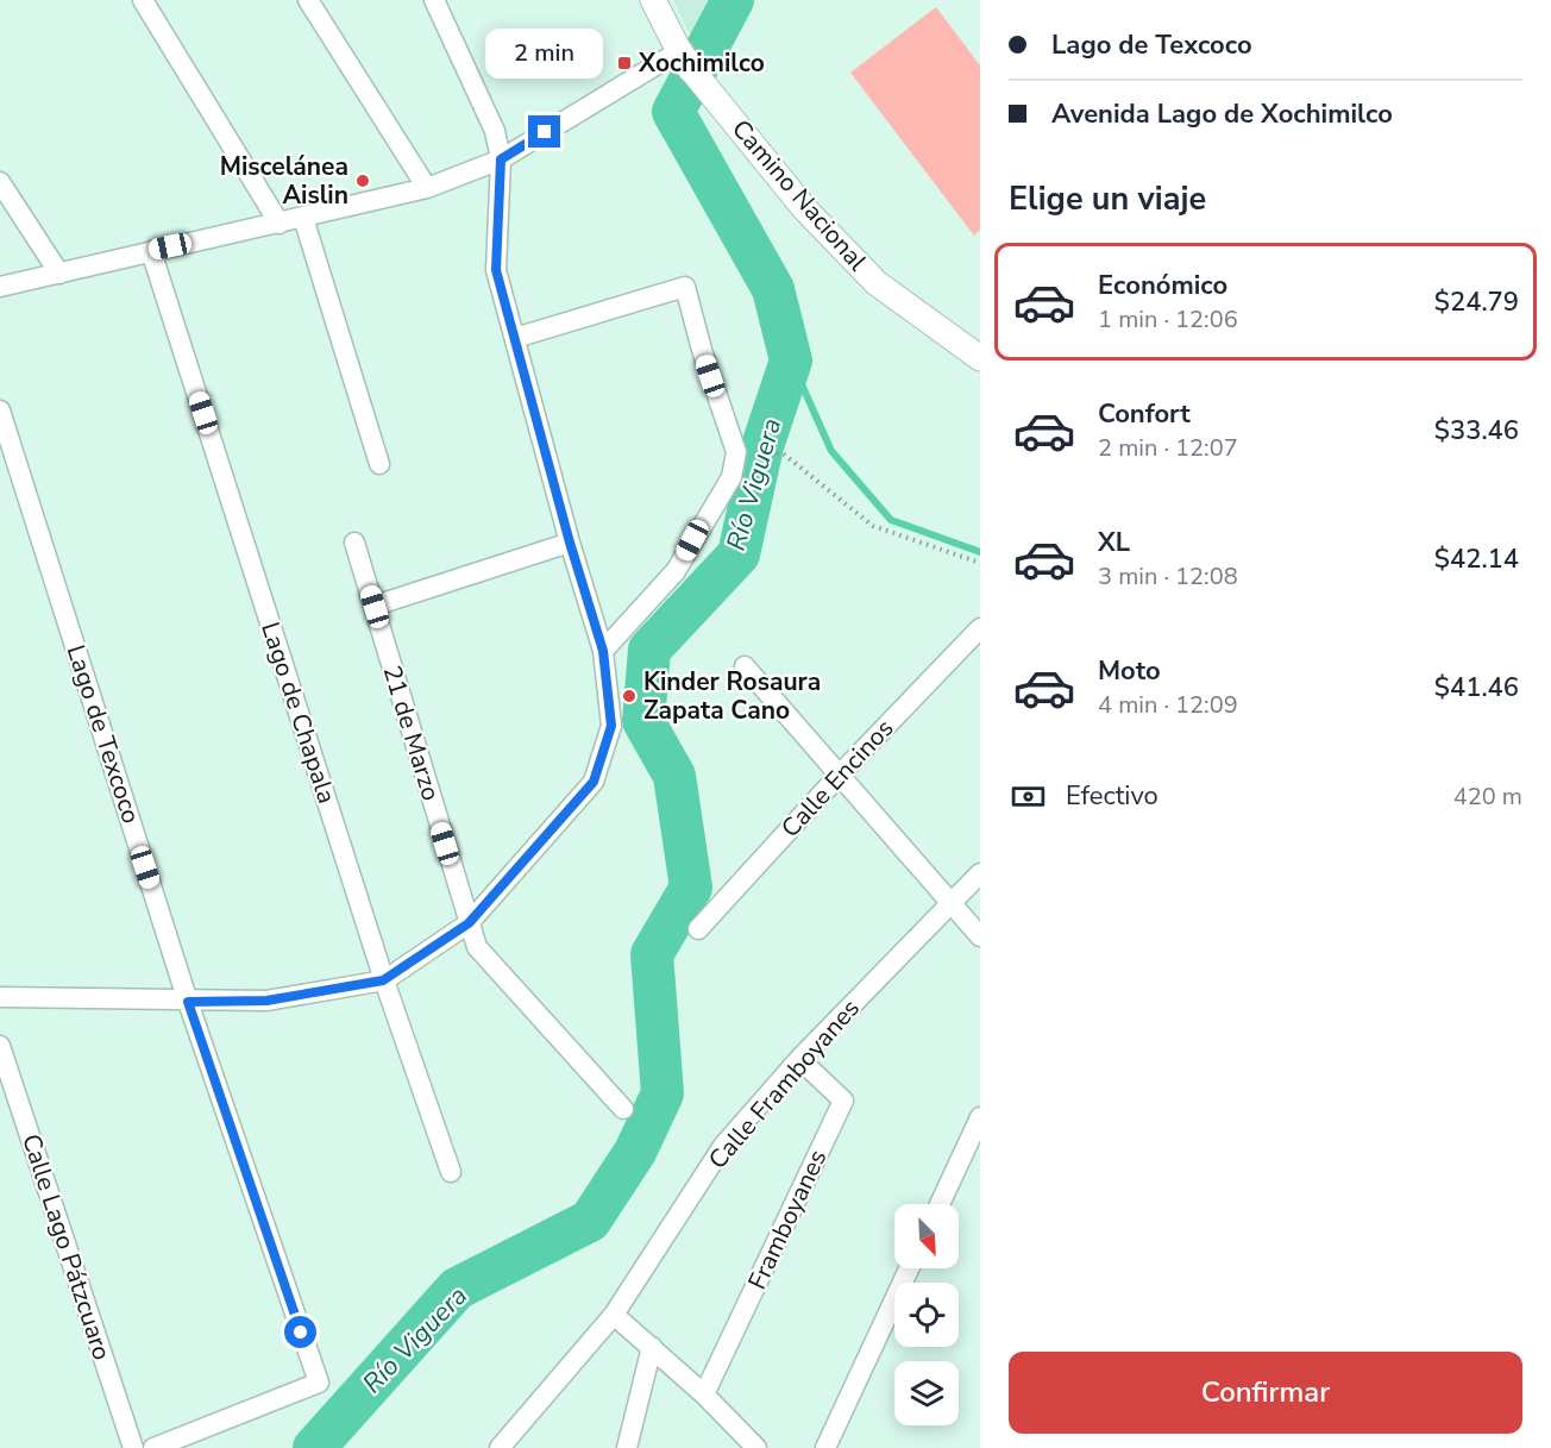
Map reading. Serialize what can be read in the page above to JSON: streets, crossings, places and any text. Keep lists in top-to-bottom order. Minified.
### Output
{"streets":{"street":["Camino Nacional","Lago de Chapala","21 de Marzo","Lago de Texcoco","Calle Encinos","Calle Framboyanes","Framboyanes","Calle Lago Pátzcuaro"]},"crossings":[["Calle Framboyanes","Framboyanes"]],"water":["Río Viguera"],"places":{"transit":["Xochimilco"],"other":["Miscelánea Aislin","Kinder Rosaura Zapata Cano"]},"north":"bottom right","page":{"banner":["Lago de Texcoco","Avenida Lago de Xochimilco"],"bubble":"2 min","heading":"Elige un viaje","list":[{"name":"Económico","note":"1 min · 12:06","value":"$24.79"},{"name":"Confort","note":"2 min · 12:07","value":"$33.46"},{"name":"XL","note":"3 min · 12:08","value":"$42.14"},{"name":"Moto","note":"4 min · 12:09","value":"$41.46"}],"pay":["Efectivo","420 m"],"buttons":"Confirmar"}}
